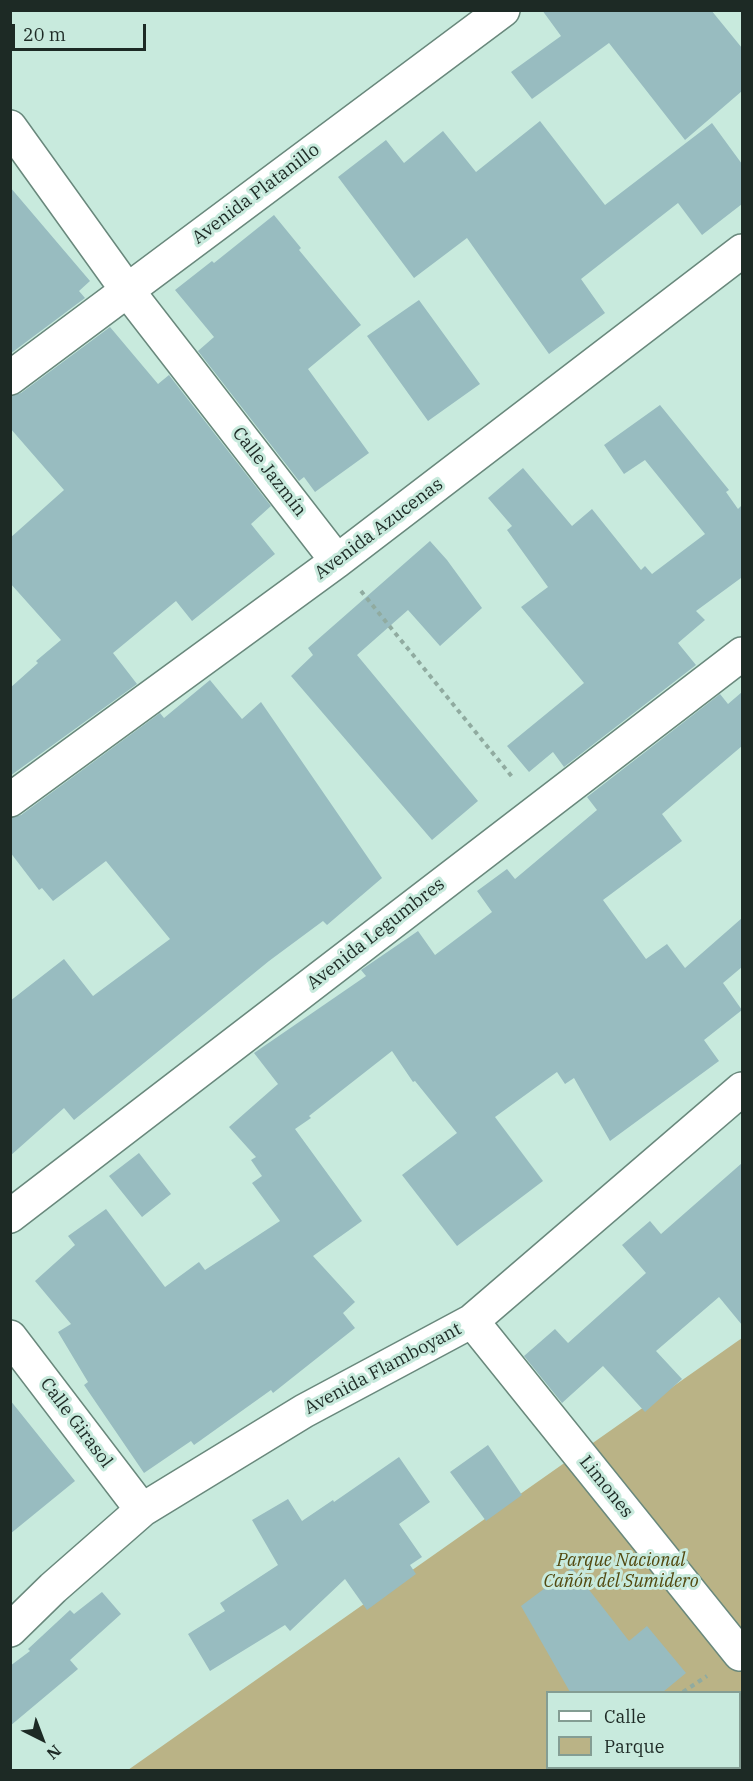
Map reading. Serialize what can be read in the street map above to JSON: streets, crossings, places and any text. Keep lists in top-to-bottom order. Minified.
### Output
{"streets":{"street":["Avenida Platanillo","Calle Jazmín","Avenida Azucenas","Avenida Legumbres","Avenida Flamboyant","Calle Girasol","Limones"]},"crossings":[["Avenida Platanillo","Calle Jazmín"],["Calle Jazmín","Avenida Azucenas"],["Avenida Flamboyant","Calle Girasol"],["Avenida Flamboyant","Limones"]],"parks":["Parque Nacional Cañón del Sumidero"],"legend":["Calle","Parque"],"scale_bar":"20 m","north":"bottom right"}
